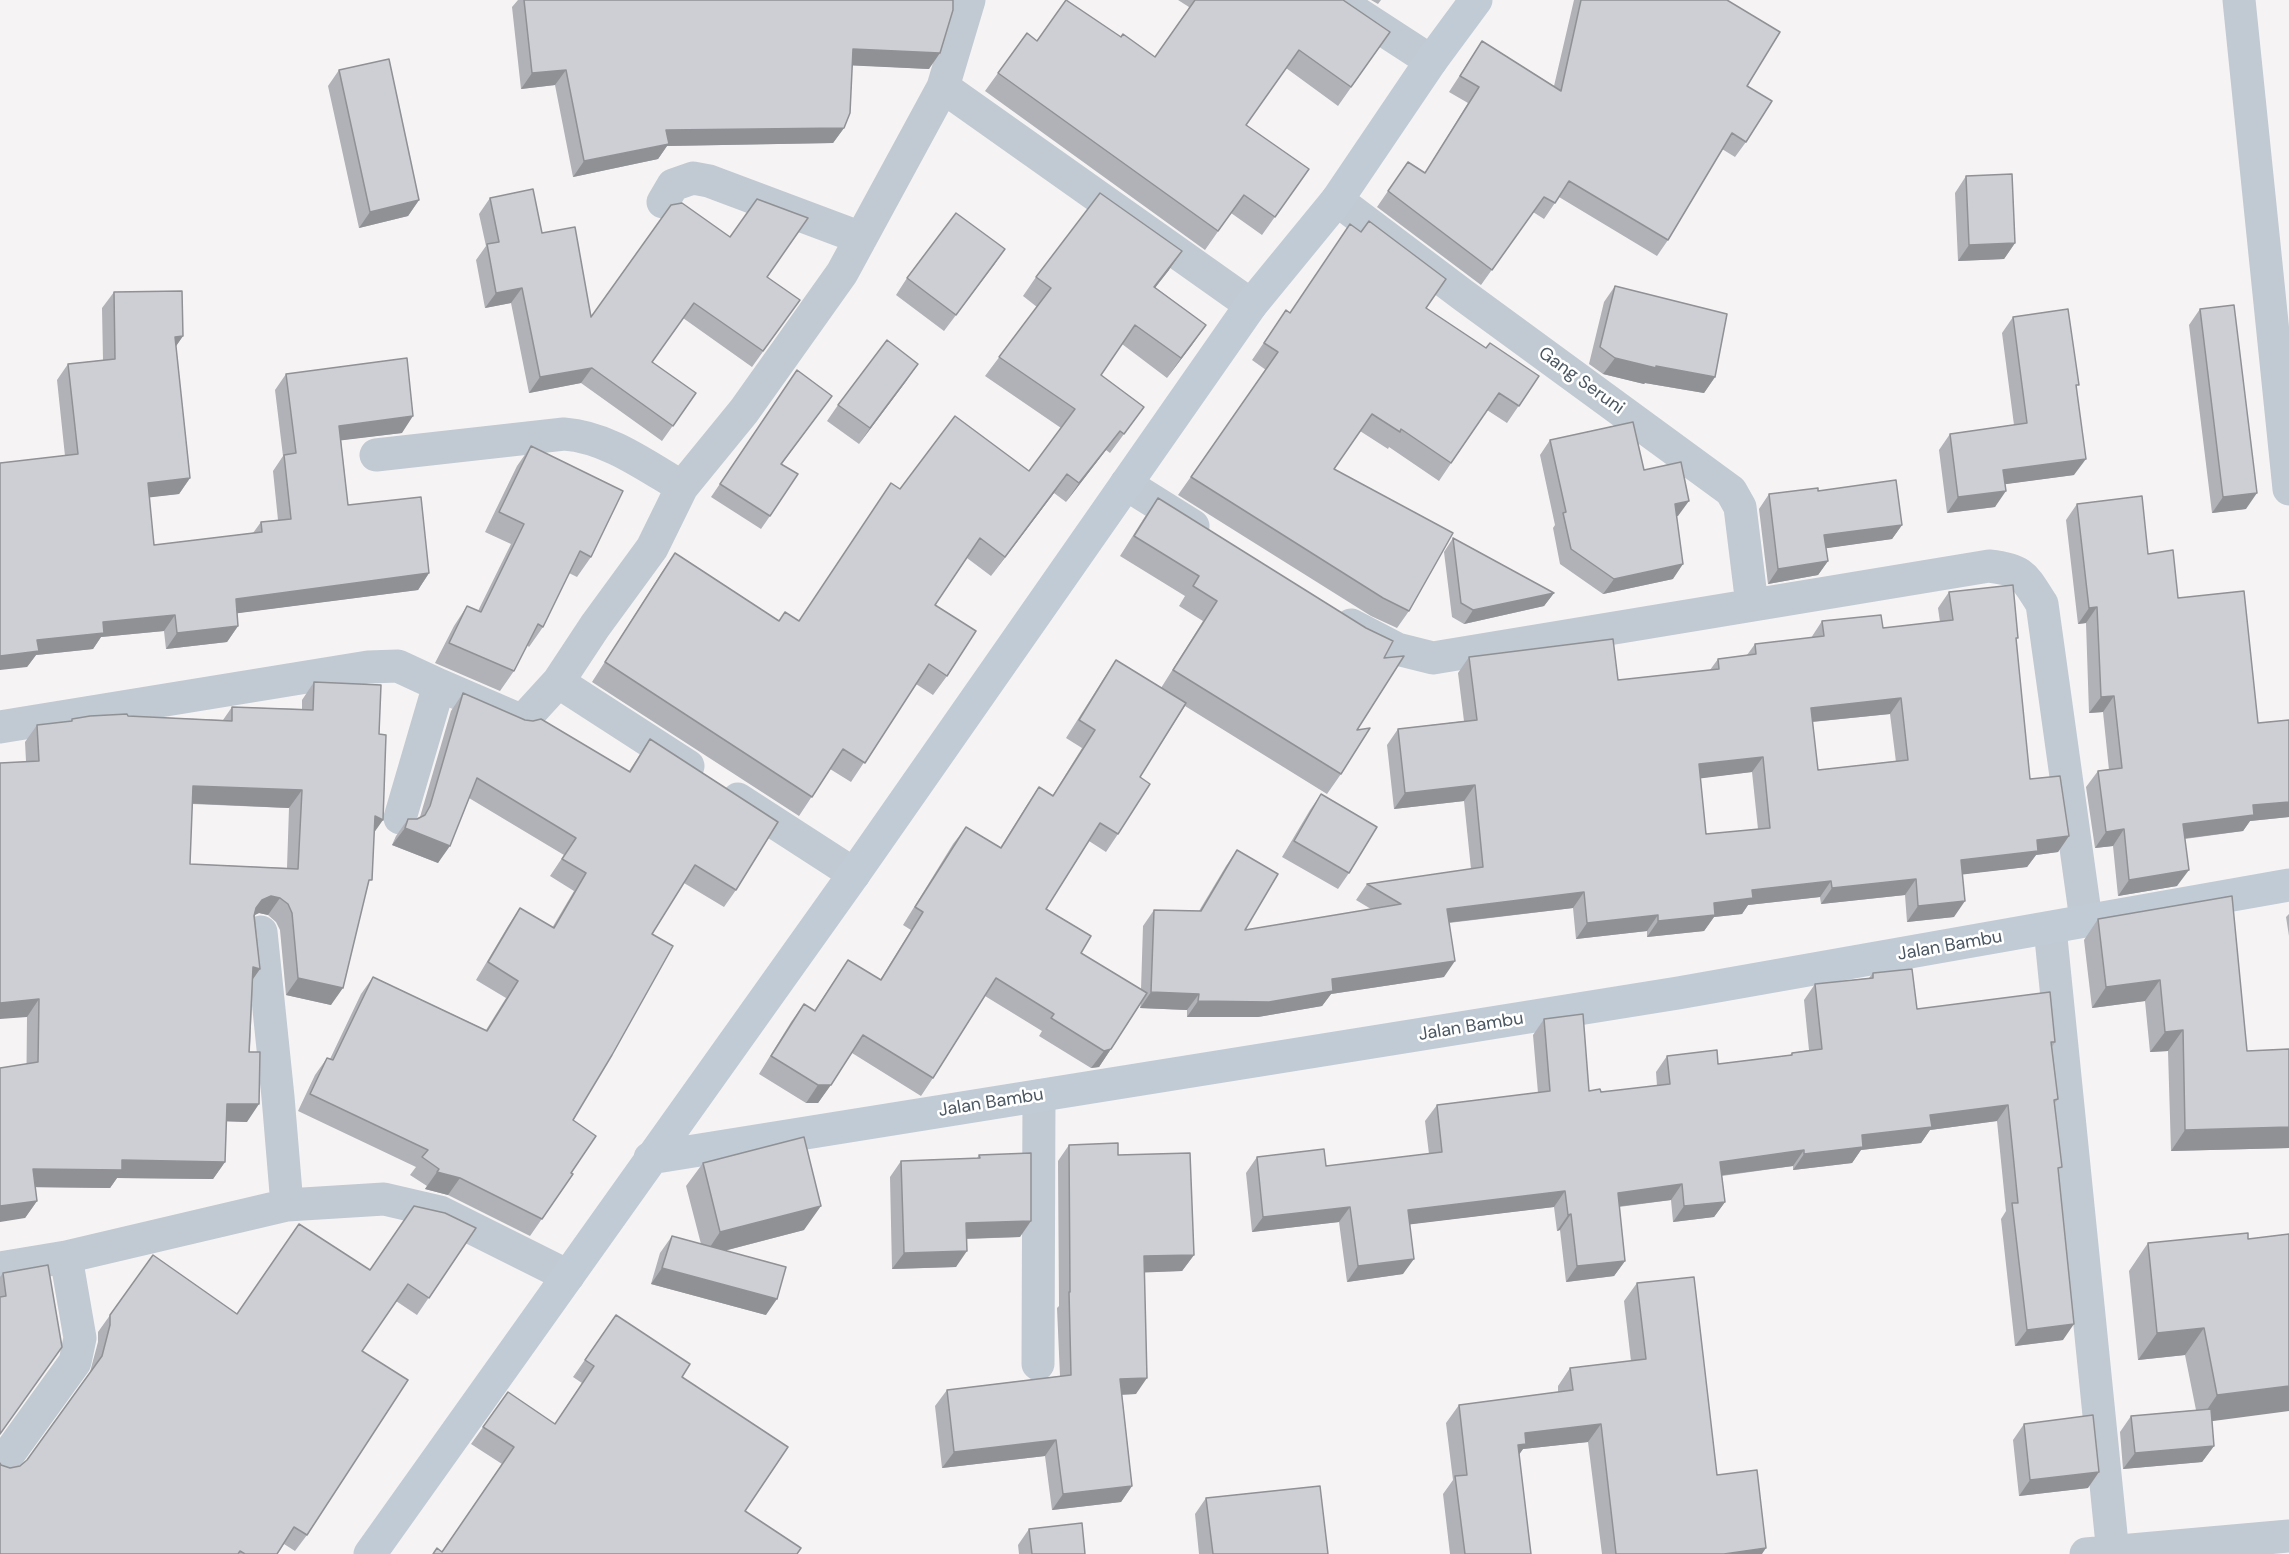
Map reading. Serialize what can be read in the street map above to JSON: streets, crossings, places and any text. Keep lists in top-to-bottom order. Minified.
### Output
{"streets":{"main road":["Jalan Bambu"],"street":["Gang Seruni"]}}
